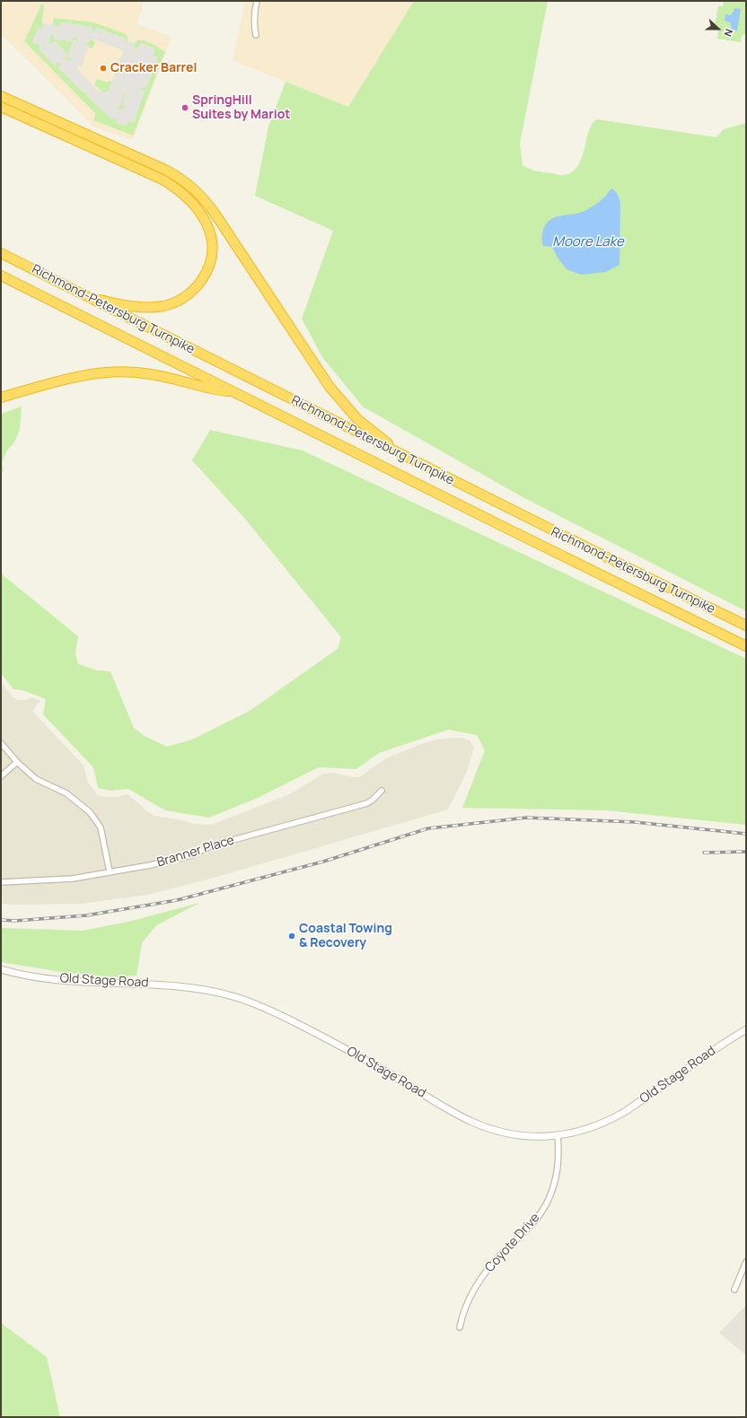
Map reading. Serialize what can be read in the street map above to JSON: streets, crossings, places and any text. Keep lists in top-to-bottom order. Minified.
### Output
{"streets":{"highway":["Richmond-Petersburg Turnpike"],"street":["Branner Place","Old Stage Road","Coyote Drive"]},"crossings":[["Old Stage Road","Coyote Drive"]],"water":["Moore Lake"],"places":["Cracker Barrel","SpringHill Suites by Mariot","Coastal Towing & Recovery"],"north":"right"}
